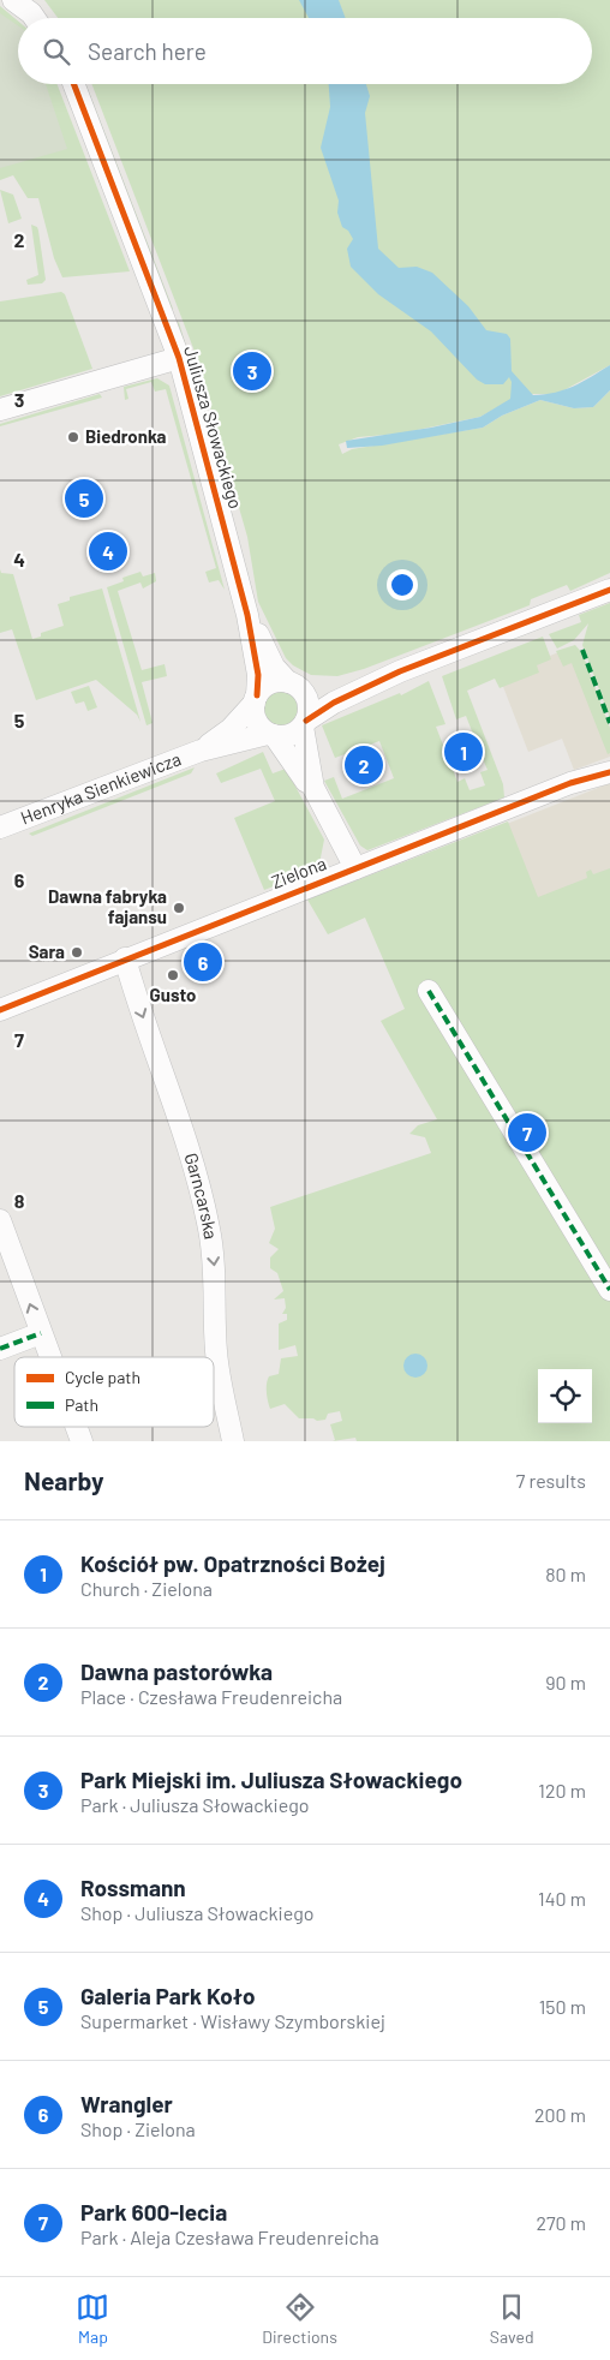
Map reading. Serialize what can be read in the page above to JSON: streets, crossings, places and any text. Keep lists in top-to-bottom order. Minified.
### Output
{"streets":{"street":["Juliusza Słowackiego","Henryka Sienkiewicza","Zielona","Garncarska"]},"crossings":[["Juliusza Słowackiego","Henryka Sienkiewicza"],["Zielona","Garncarska"]],"one_way":["Garncarska"],"places":["Biedronka","Dawna fabryka fajansu","Sara","Gusto"],"legend":["Cycle path","Path"],"page":{"search":"Search here","pins":["3","5","4","1","2","6","7"],"heading":["Nearby","7 results"],"list":[{"mark":"1","name":"Kościół pw. Opatrzności Bożej","note":"Church · Zielona","value":"80 m"},{"mark":"2","name":"Dawna pastorówka","note":"Place · Czesława Freudenreicha","value":"90 m"},{"mark":"3","name":"Park Miejski im. Juliusza Słowackiego","note":"Park · Juliusza Słowackiego","value":"120 m"},{"mark":"4","name":"Rossmann","note":"Shop · Juliusza Słowackiego","value":"140 m"},{"mark":"5","name":"Galeria Park Koło","note":"Supermarket · Wisławy Szymborskiej","value":"150 m"},{"mark":"6","name":"Wrangler","note":"Shop · Zielona","value":"200 m"},{"mark":"7","name":"Park 600-lecia","note":"Park · Aleja Czesława Freudenreicha","value":"270 m"}],"nav":["Map","Directions","Saved"]},"grid":{"rows":["2","3","4","5","6","7","8"]}}
